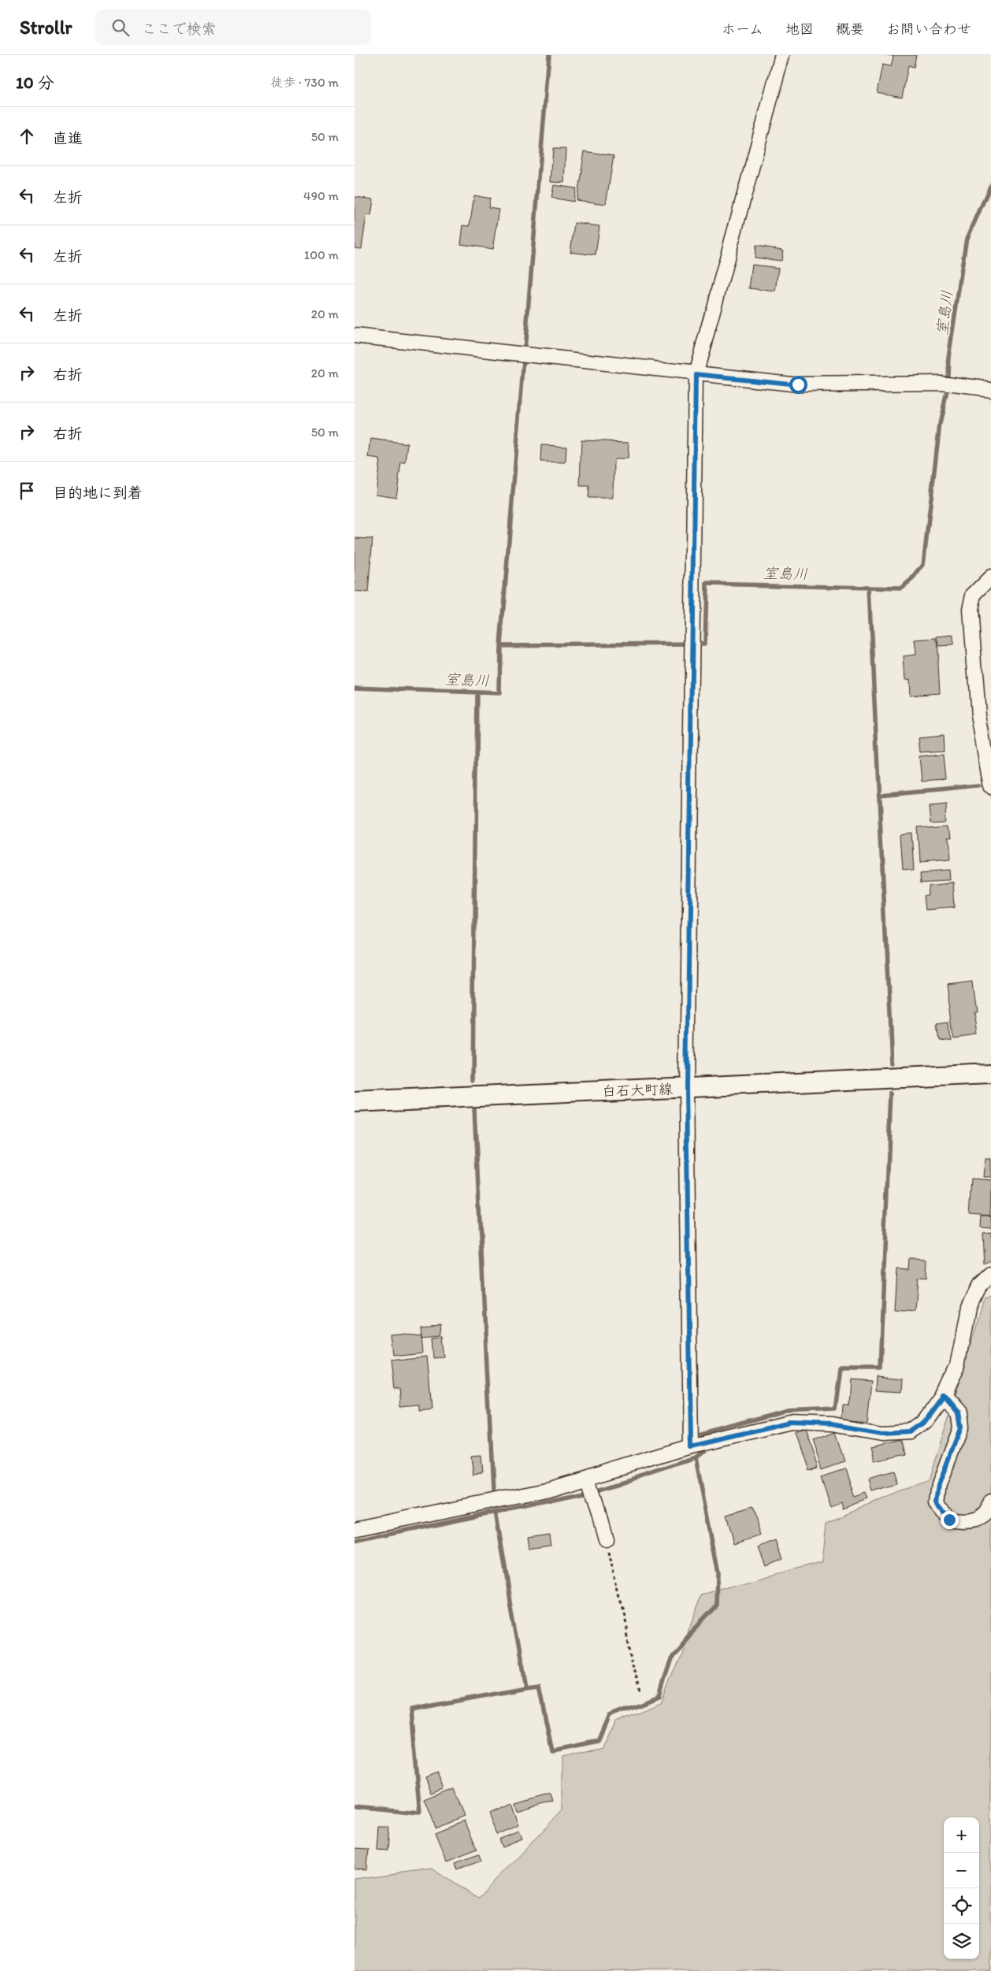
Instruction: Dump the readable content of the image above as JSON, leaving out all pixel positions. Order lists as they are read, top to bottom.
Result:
{
  "streets": {
    "main road": ["白石大町線"]
  },
  "water": ["室島川"],
  "page": {
    "header": "Strollr",
    "search": "ここで検索",
    "nav": [
      "ホーム",
      "地図",
      "概要",
      "お問い合わせ"
    ],
    "heading": ["10 分", "徒歩 · 730 m"],
    "list": [
      ["直進", "50 m"],
      ["左折", "490 m"],
      ["左折", "100 m"],
      ["左折", "20 m"],
      ["右折", "20 m"],
      ["右折", "50 m"],
      "目的地に到着"
    ],
    "map_buttons": ["+", "−"]
  }
}
